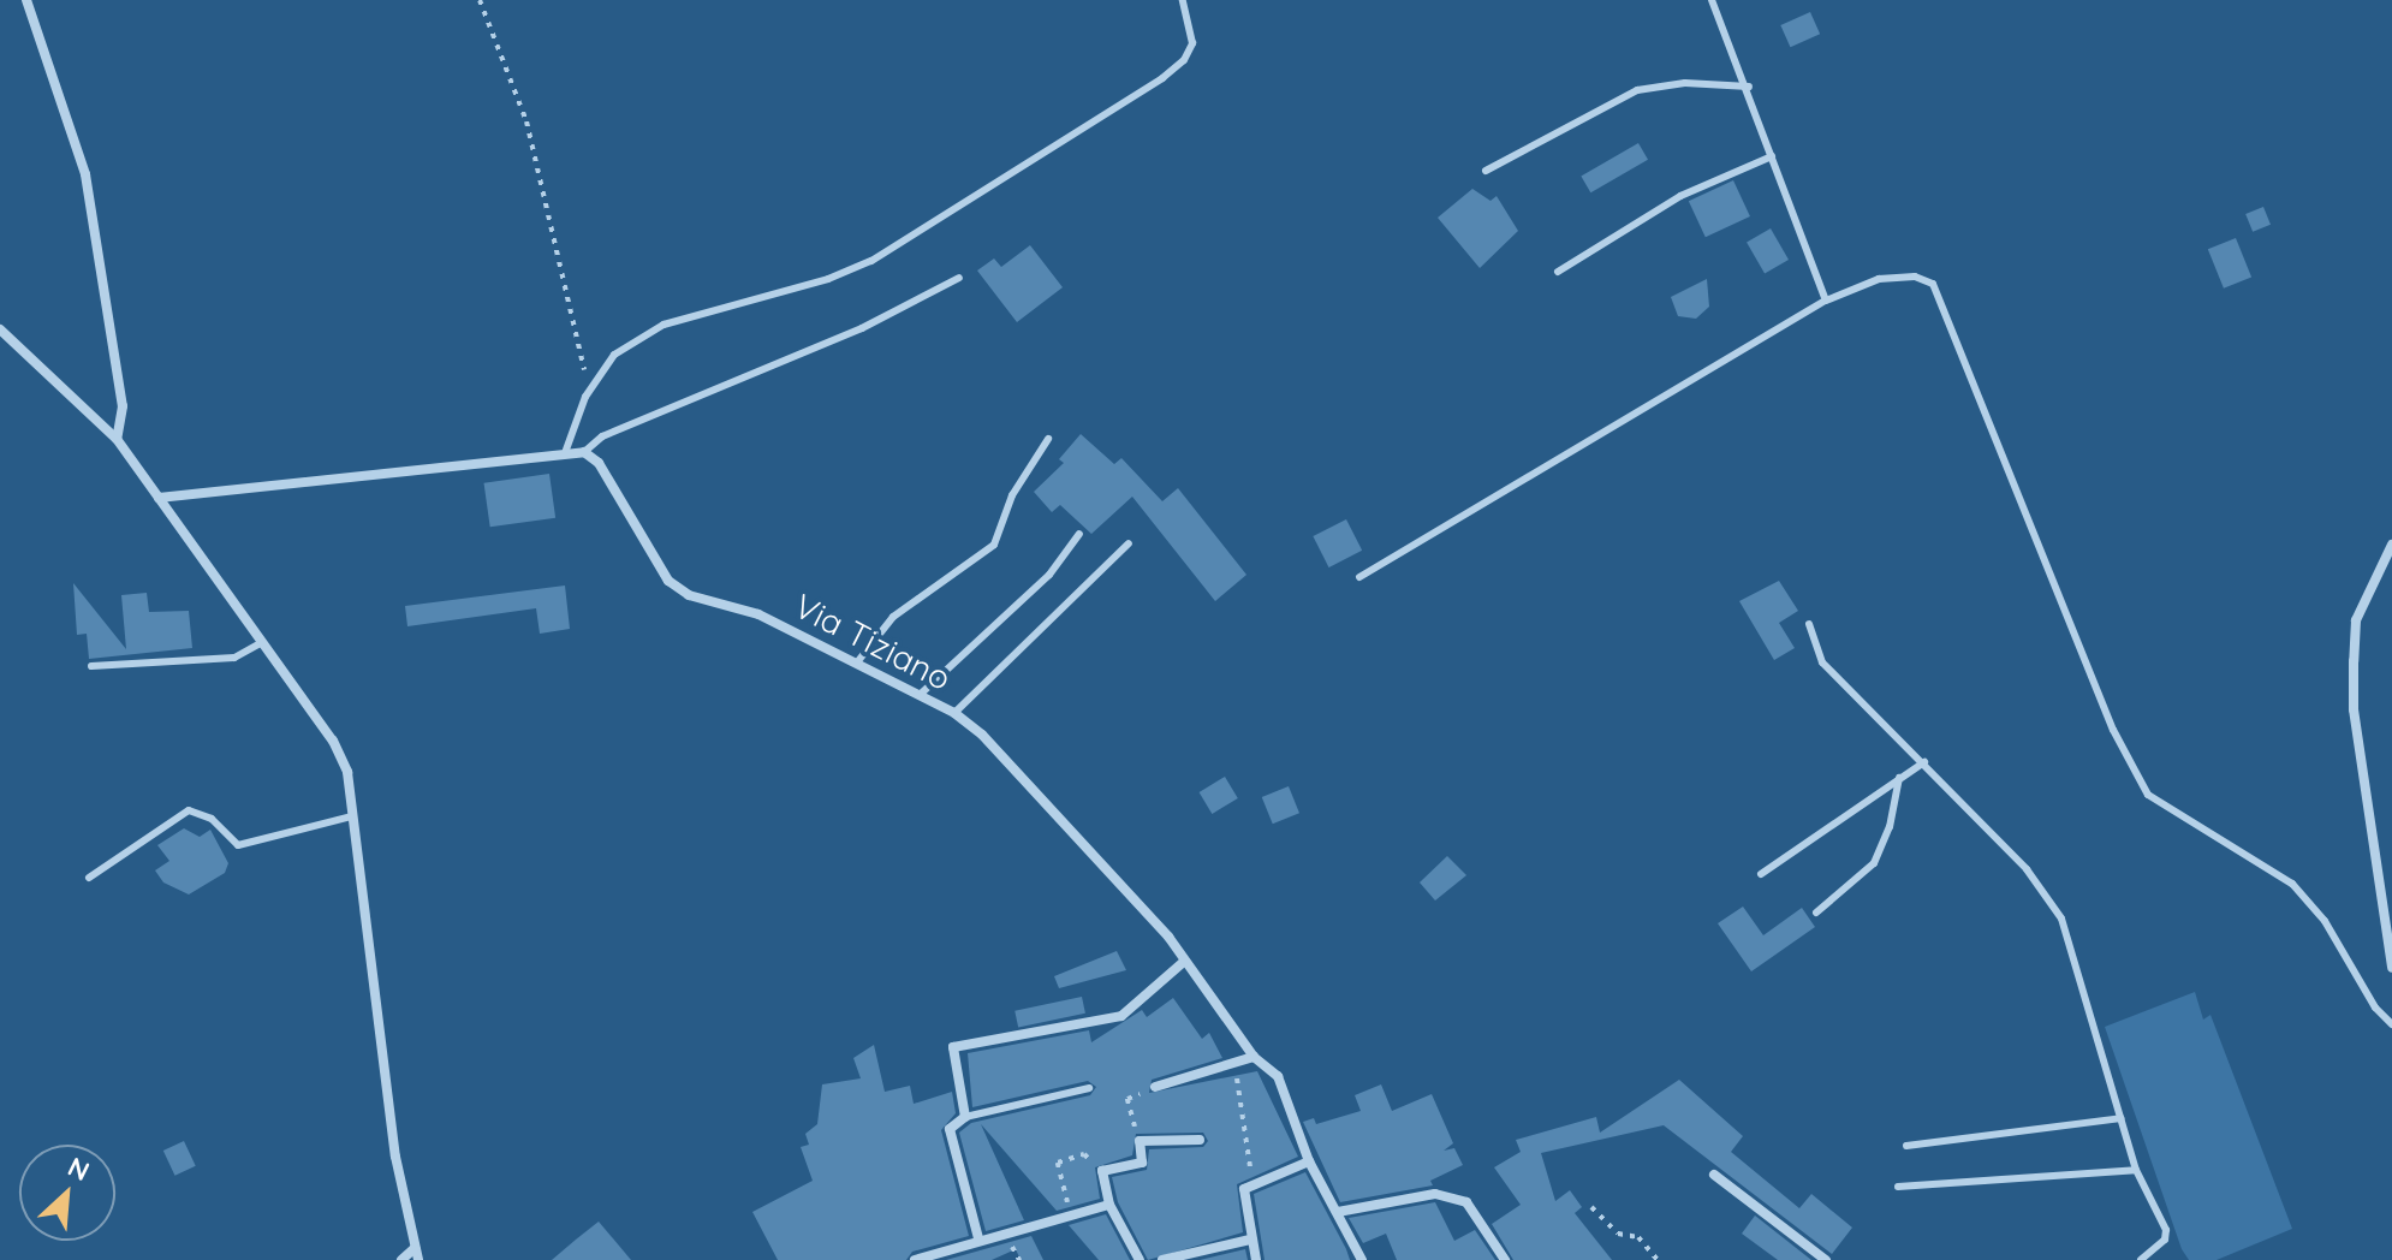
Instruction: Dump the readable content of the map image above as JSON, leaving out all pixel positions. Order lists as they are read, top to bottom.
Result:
{
  "streets": {
    "street": ["Via Tiziano"]
  },
  "north": "top right"
}
